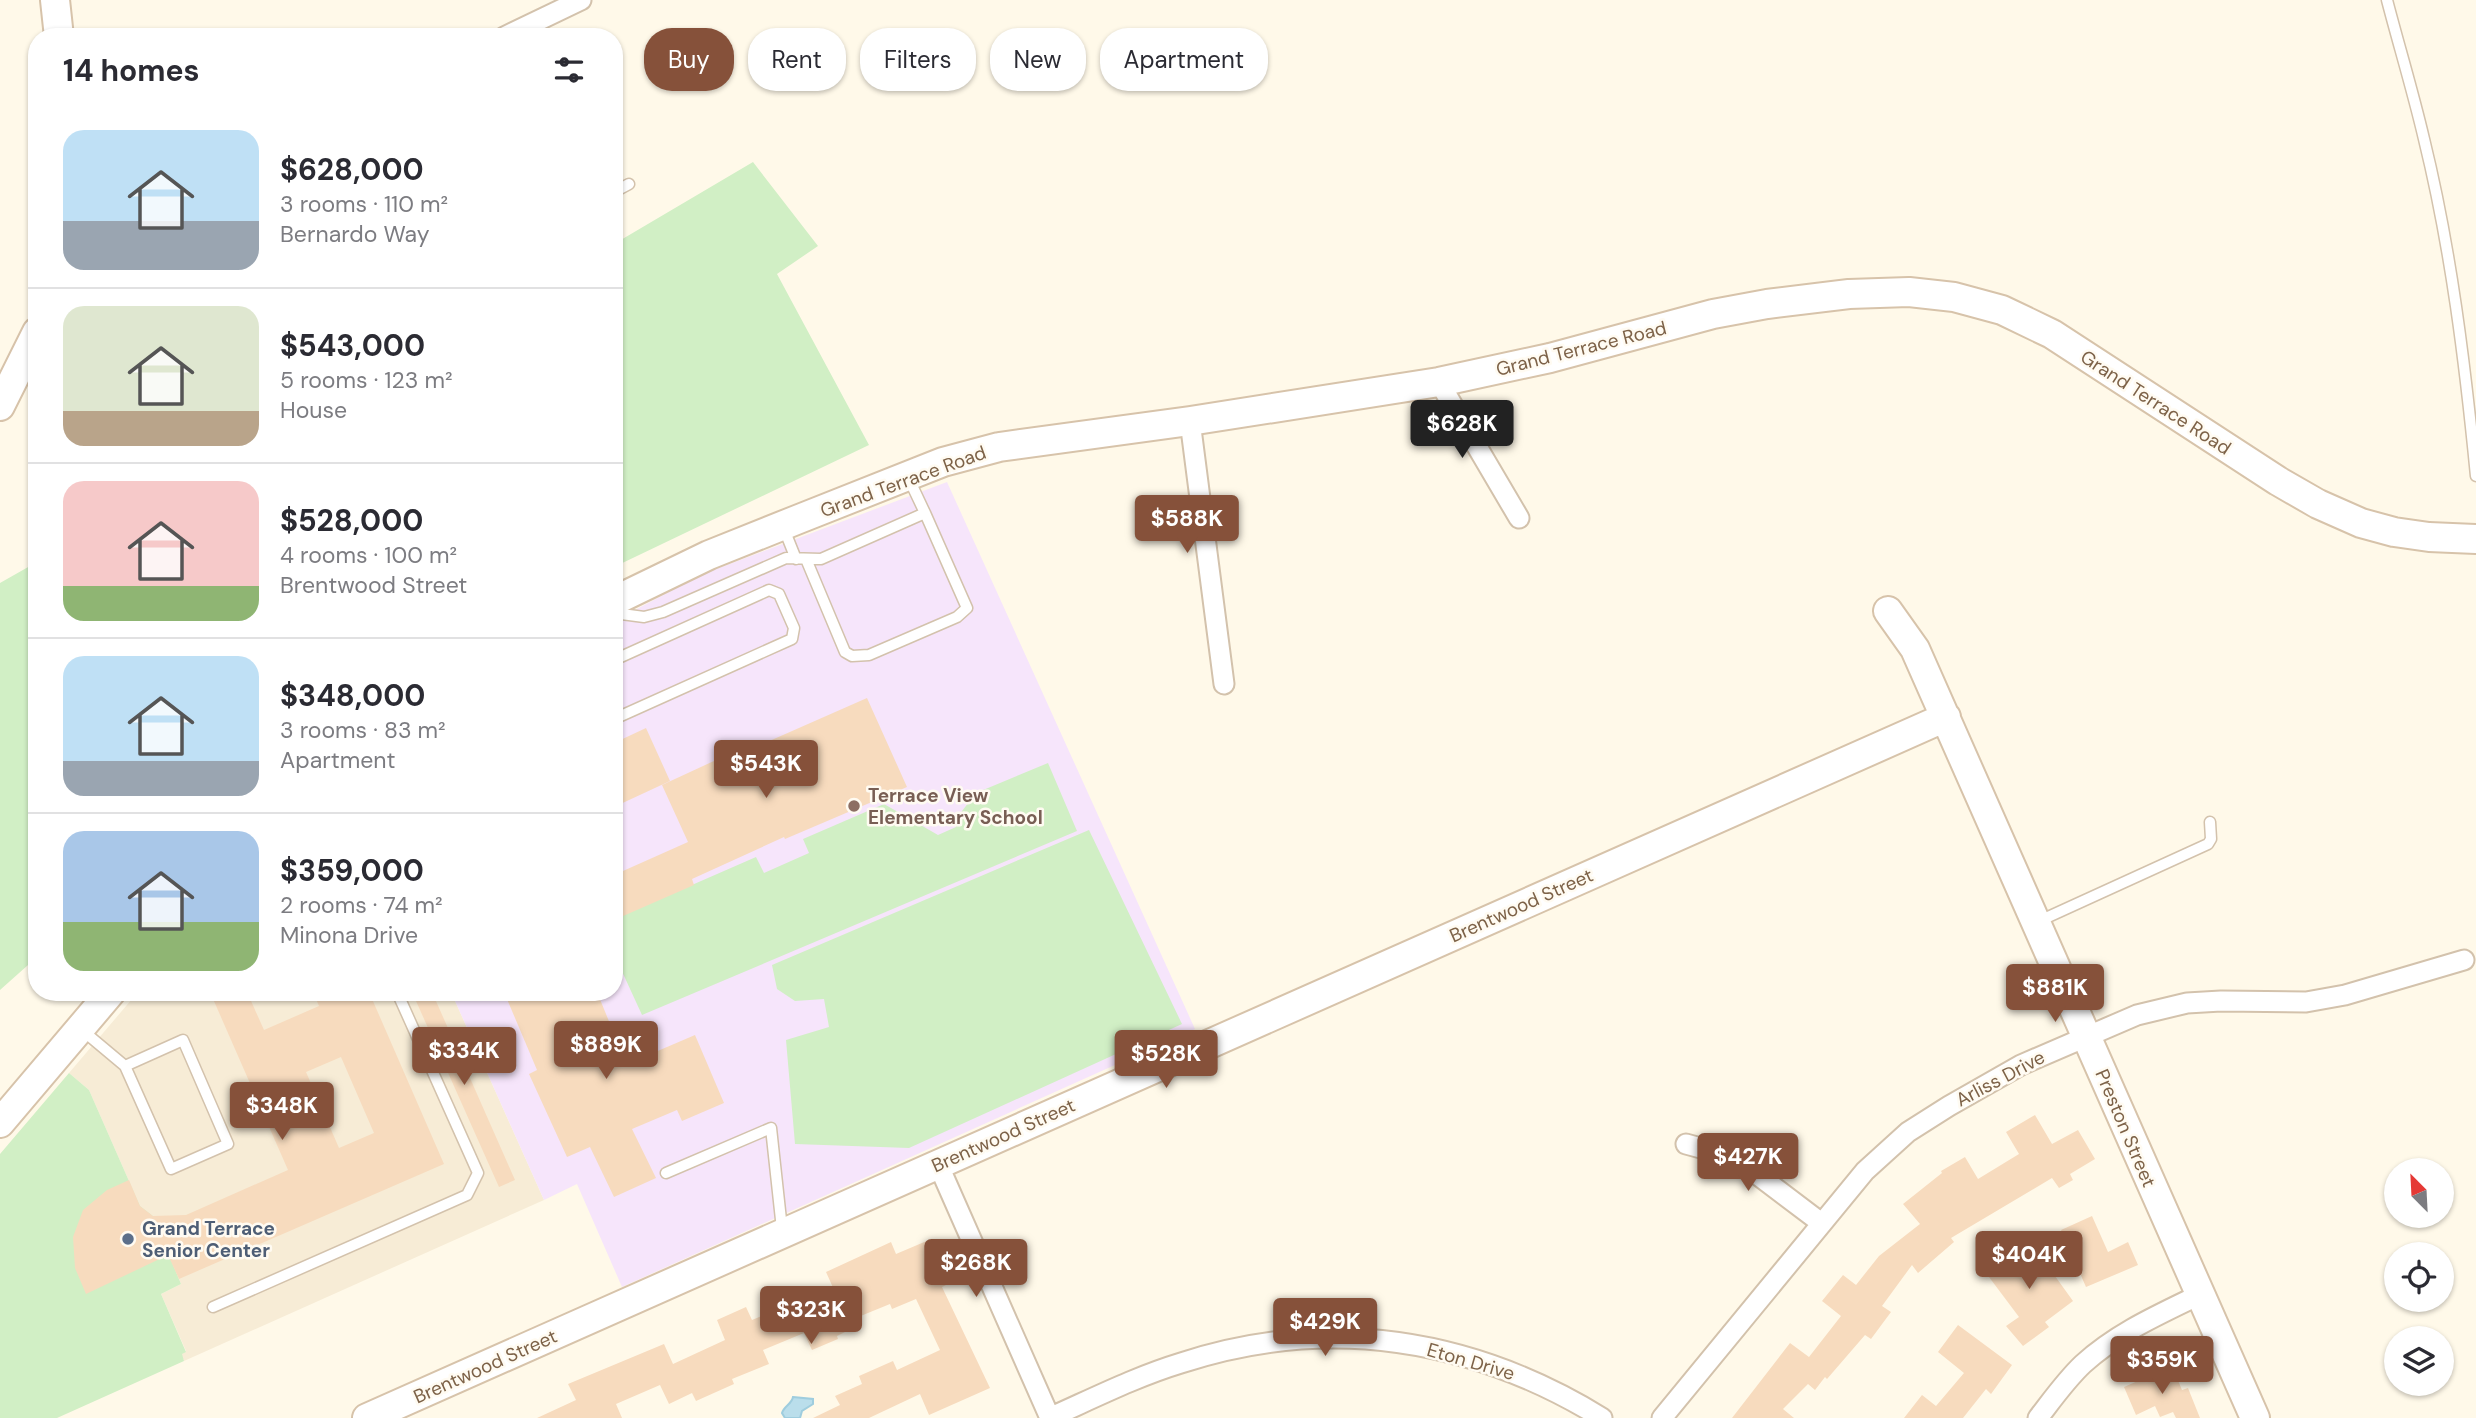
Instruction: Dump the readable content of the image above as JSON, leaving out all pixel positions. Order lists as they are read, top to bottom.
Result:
{
  "streets": {
    "street": [
      "Grand Terrace Road",
      "Brentwood Street",
      "Arliss Drive",
      "Preston Street",
      "Eton Drive"
    ]
  },
  "crossings": [
    ["Brentwood Street", "Preston Street"],
    ["Arliss Drive", "Preston Street"]
  ],
  "places": ["Terrace View Elementary School", "Grand Terrace Senior Center"],
  "north": "top left",
  "page": {
    "chip": [
      "Buy",
      "Rent",
      "Filters",
      "New",
      "Apartment"
    ],
    "heading": "14 homes",
    "list": [
      {
        "name": "$628,000",
        "note": "3 rooms · 110 m² · Bernardo Way"
      },
      {
        "name": "$543,000",
        "note": "5 rooms · 123 m² · House"
      },
      {
        "name": "$528,000",
        "note": "4 rooms · 100 m² · Brentwood Street"
      },
      {
        "name": "$348,000",
        "note": "3 rooms · 83 m² · Apartment"
      },
      {
        "name": "$359,000",
        "note": "2 rooms · 74 m² · Minona Drive"
      }
    ],
    "price": [
      "$628K",
      "$588K",
      "$543K",
      "$881K",
      "$889K",
      "$334K",
      "$528K",
      "$348K",
      "$427K",
      "$404K",
      "$268K",
      "$323K",
      "$429K",
      "$359K"
    ]
  }
}
